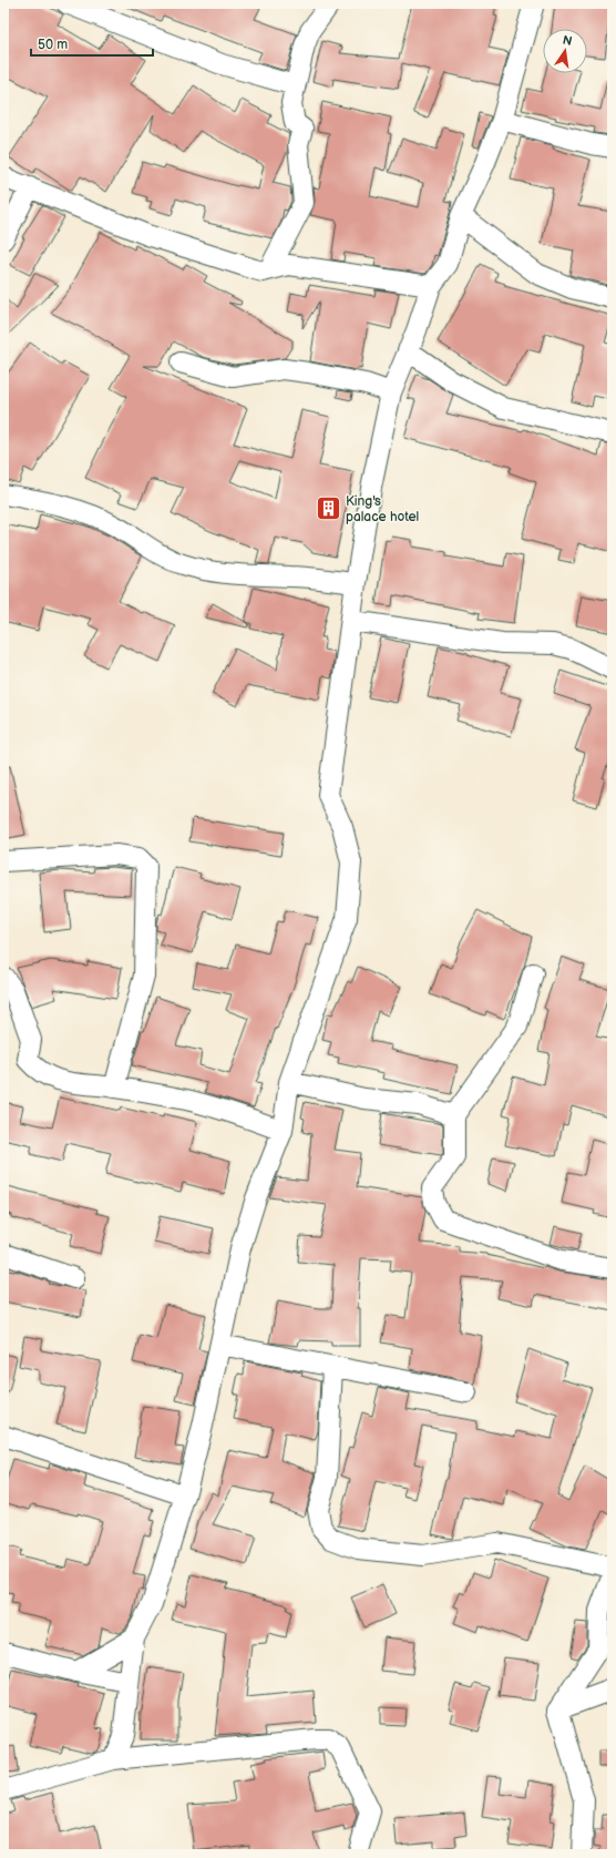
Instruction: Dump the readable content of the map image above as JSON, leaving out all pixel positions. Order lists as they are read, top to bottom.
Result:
{
  "places": {
    "building": ["King's palace hotel"]
  },
  "scale_bar": "50 m",
  "north": "top"
}
